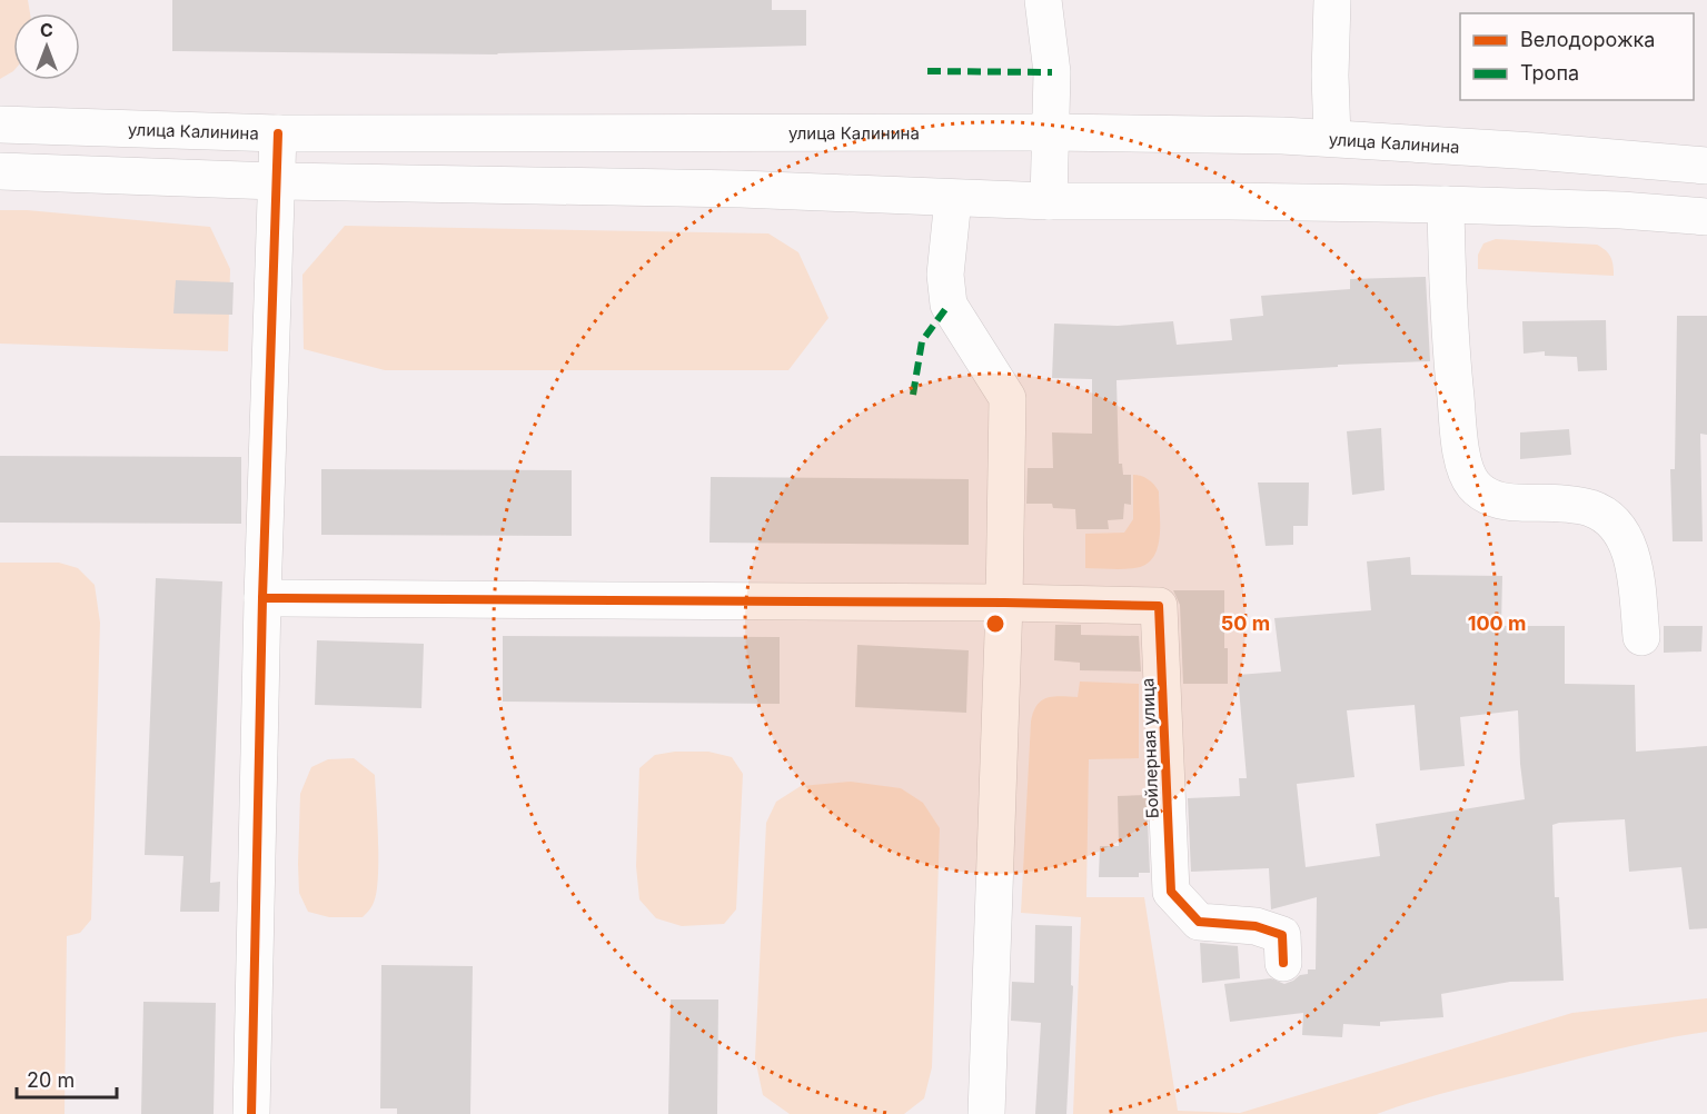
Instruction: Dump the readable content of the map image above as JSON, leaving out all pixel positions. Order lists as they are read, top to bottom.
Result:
{
  "streets": {
    "main road": ["улица Калинина", "Бойлерная улица"]
  },
  "legend": ["Велодорожка", "Тропа"],
  "scale_bar": "20 m",
  "north": "top",
  "rings": ["50 m", "100 m"]
}
